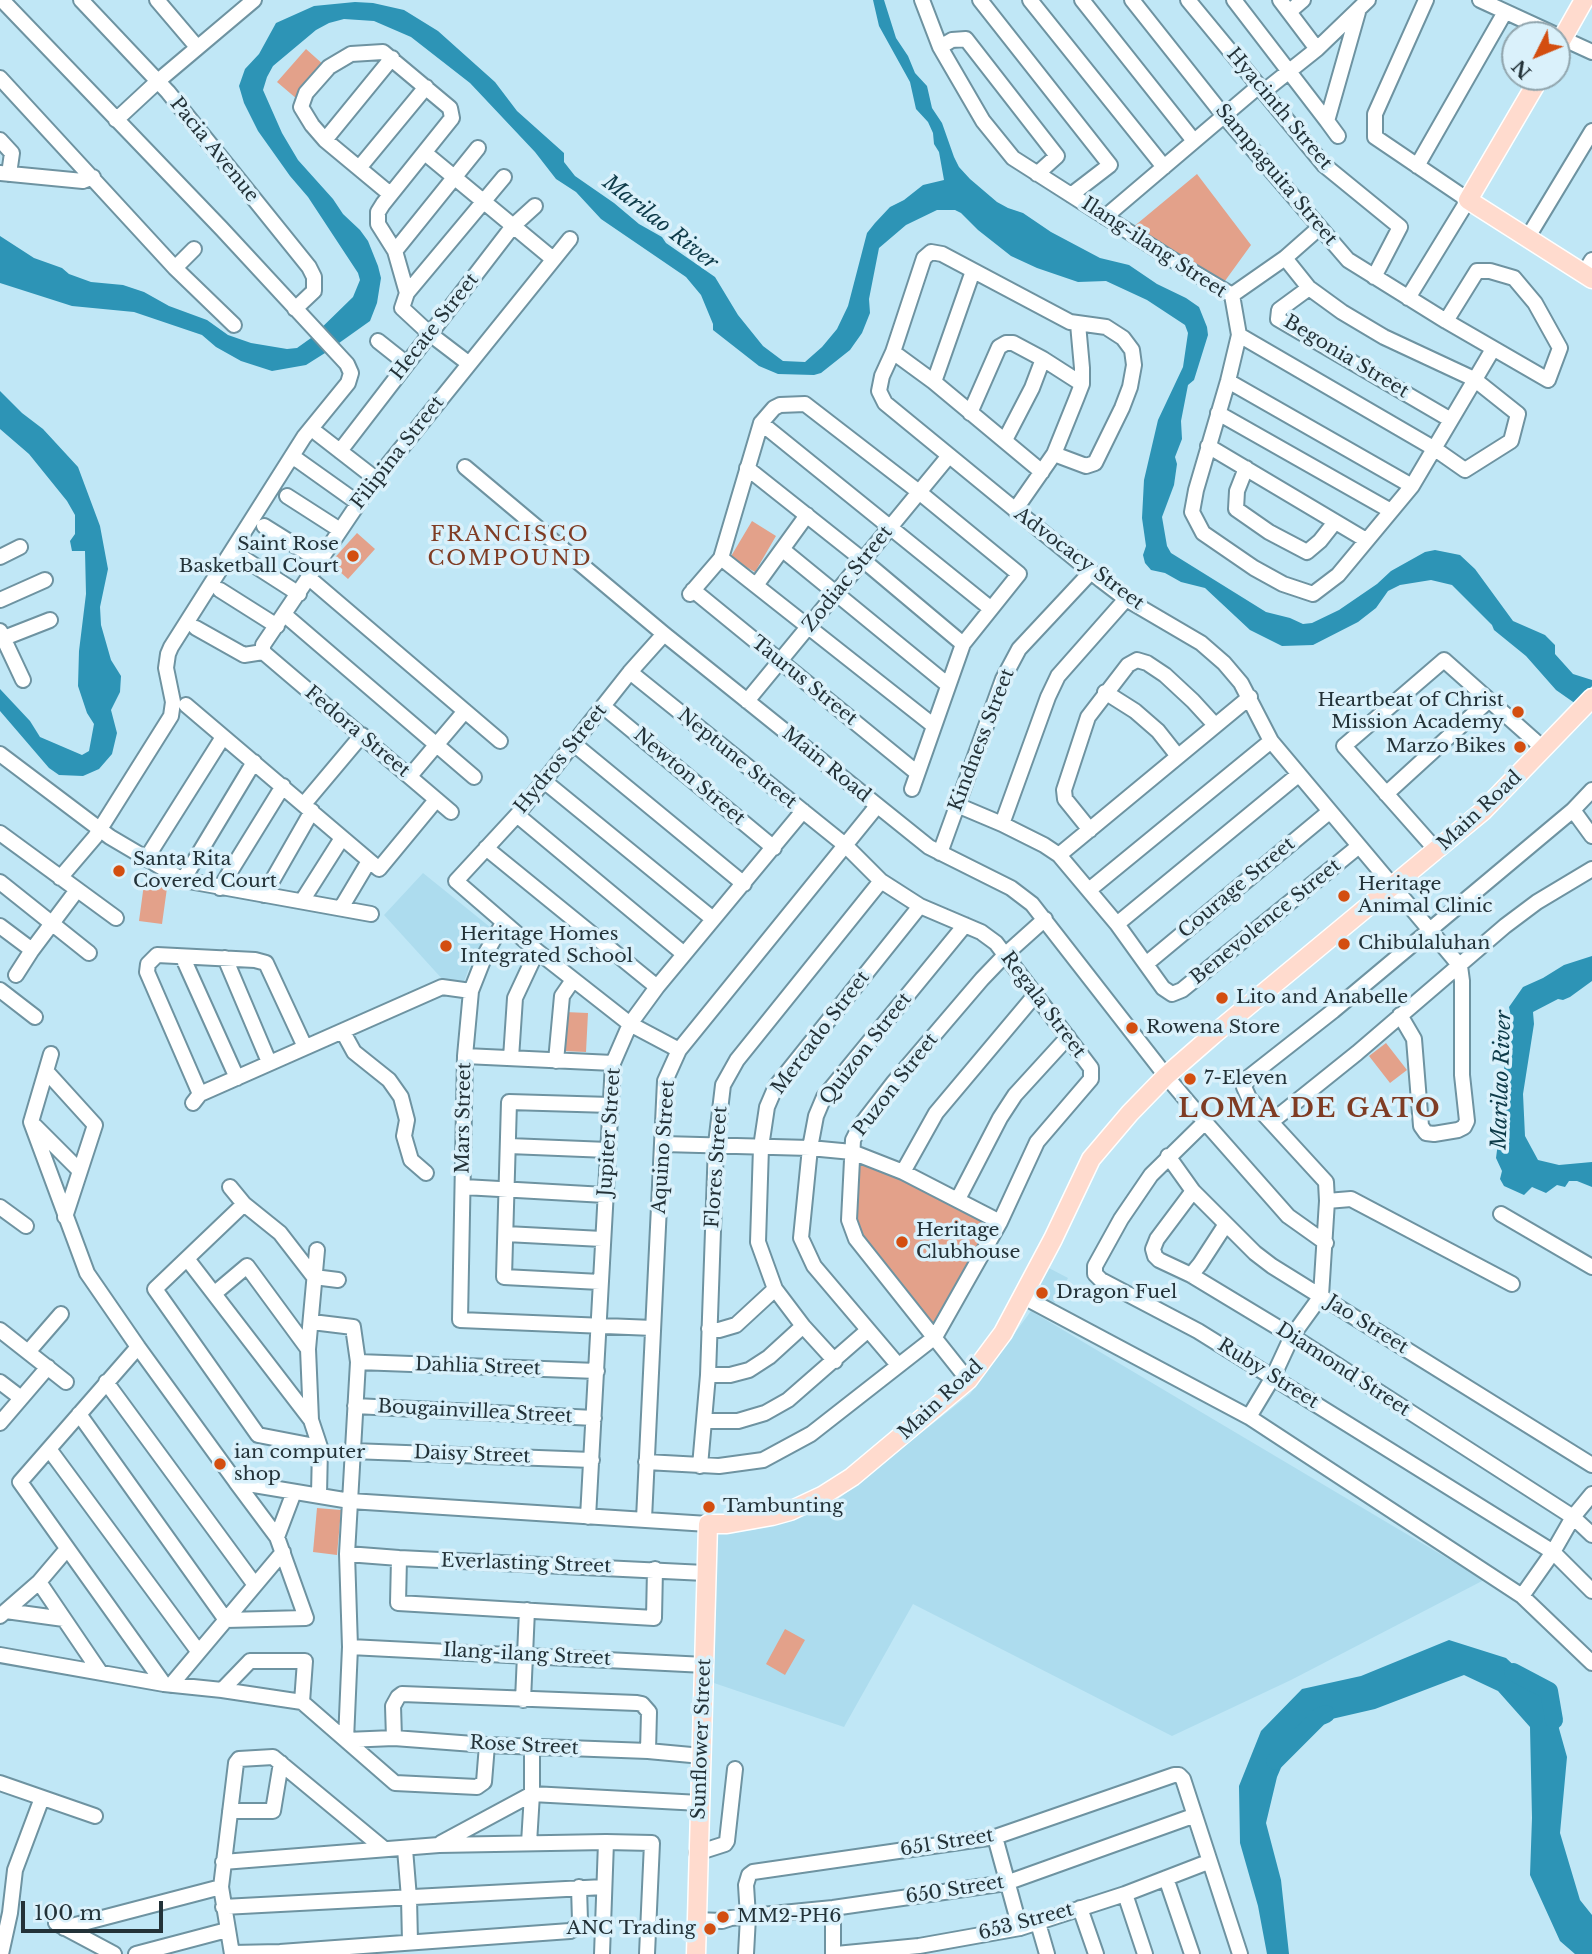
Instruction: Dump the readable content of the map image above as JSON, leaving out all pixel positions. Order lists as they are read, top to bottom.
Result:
{
  "streets": {
    "main road": ["Main Road", "Sunflower Street"],
    "street": [
      "Hyacinth Street",
      "Pacia Avenue",
      "Sampaguita Street",
      "Ilang-ilang Street",
      "Hecate Street",
      "Begonia Street",
      "Filipina Street",
      "Advocacy Street",
      "Zodiac Street",
      "Taurus Street",
      "Fedora Street",
      "Kindness Street",
      "Hydros Street",
      "Neptune Street",
      "Newton Street",
      "Courage Street",
      "Benevolence Street",
      "Regala Street",
      "Mercado Street",
      "Quizon Street",
      "Puzon Street",
      "Mars Street",
      "Jupiter Street",
      "Aquino Street",
      "Flores Street",
      "Jao Street",
      "Dahlia Street",
      "Diamond Street",
      "Ruby Street",
      "Bougainvillea Street",
      "Daisy Street",
      "Everlasting Street",
      "Rose Street",
      "651 Street",
      "650 Street",
      "653 Street"
    ]
  },
  "crossings": [
    ["Hyacinth Street", "Sampaguita Street"],
    ["Sampaguita Street", "Ilang-ilang Street"],
    ["Ilang-ilang Street", "Begonia Street"],
    ["Ilang-ilang Street", "Sunflower Street"],
    ["Filipina Street", "Fedora Street"],
    ["Advocacy Street", "Zodiac Street"],
    ["Advocacy Street", "Kindness Street"],
    ["Advocacy Street", "Main Road"],
    ["Advocacy Street", "Courage Street"],
    ["Advocacy Street", "Benevolence Street"],
    ["Zodiac Street", "Taurus Street"],
    ["Zodiac Street", "Main Road"],
    ["Kindness Street", "Main Road"],
    ["Kindness Street", "Benevolence Street"],
    ["Hydros Street", "Neptune Street"],
    ["Hydros Street", "Main Road"],
    ["Hydros Street", "Newton Street"],
    ["Hydros Street", "Mars Street"],
    ["Neptune Street", "Regala Street"],
    ["Neptune Street", "Jupiter Street"],
    ["Neptune Street", "Aquino Street"],
    ["Main Road", "Puzon Street"],
    ["Main Road", "Aquino Street"],
    ["Main Road", "Sunflower Street"],
    ["Newton Street", "Jupiter Street"],
    ["Courage Street", "Benevolence Street"],
    ["Regala Street", "Mercado Street"],
    ["Regala Street", "Quizon Street"],
    ["Regala Street", "Puzon Street"],
    ["Regala Street", "Aquino Street"],
    ["Regala Street", "Flores Street"],
    ["Mars Street", "Jupiter Street"],
    ["Jupiter Street", "Dahlia Street"],
    ["Jupiter Street", "Bougainvillea Street"],
    ["Jupiter Street", "Daisy Street"],
    ["Jao Street", "Diamond Street"],
    ["Jao Street", "Ruby Street"],
    ["Everlasting Street", "Sunflower Street"],
    ["Sunflower Street", "Rose Street"],
    ["Sunflower Street", "650 Street"],
    ["651 Street", "650 Street"],
    ["651 Street", "653 Street"]
  ],
  "districts": ["FRANCISCO COMPOUND", "LOMA DE GATO"],
  "water": ["Marilao River"],
  "places": [
    "Saint Rose Basketball Court",
    "Heartbeat of Christ Mission Academy",
    "Marzo Bikes",
    "Santa Rita Covered Court",
    "Heritage Animal Clinic",
    "Chibulaluhan",
    "Heritage Homes Integrated School",
    "Lito and Anabelle",
    "Rowena Store",
    "7-Eleven",
    "Heritage Clubhouse",
    "Dragon Fuel",
    "ian computer shop",
    "Tambunting",
    "MM2-PH6",
    "ANC Trading"
  ],
  "scale_bar": "100 m",
  "north": "bottom left"
}
